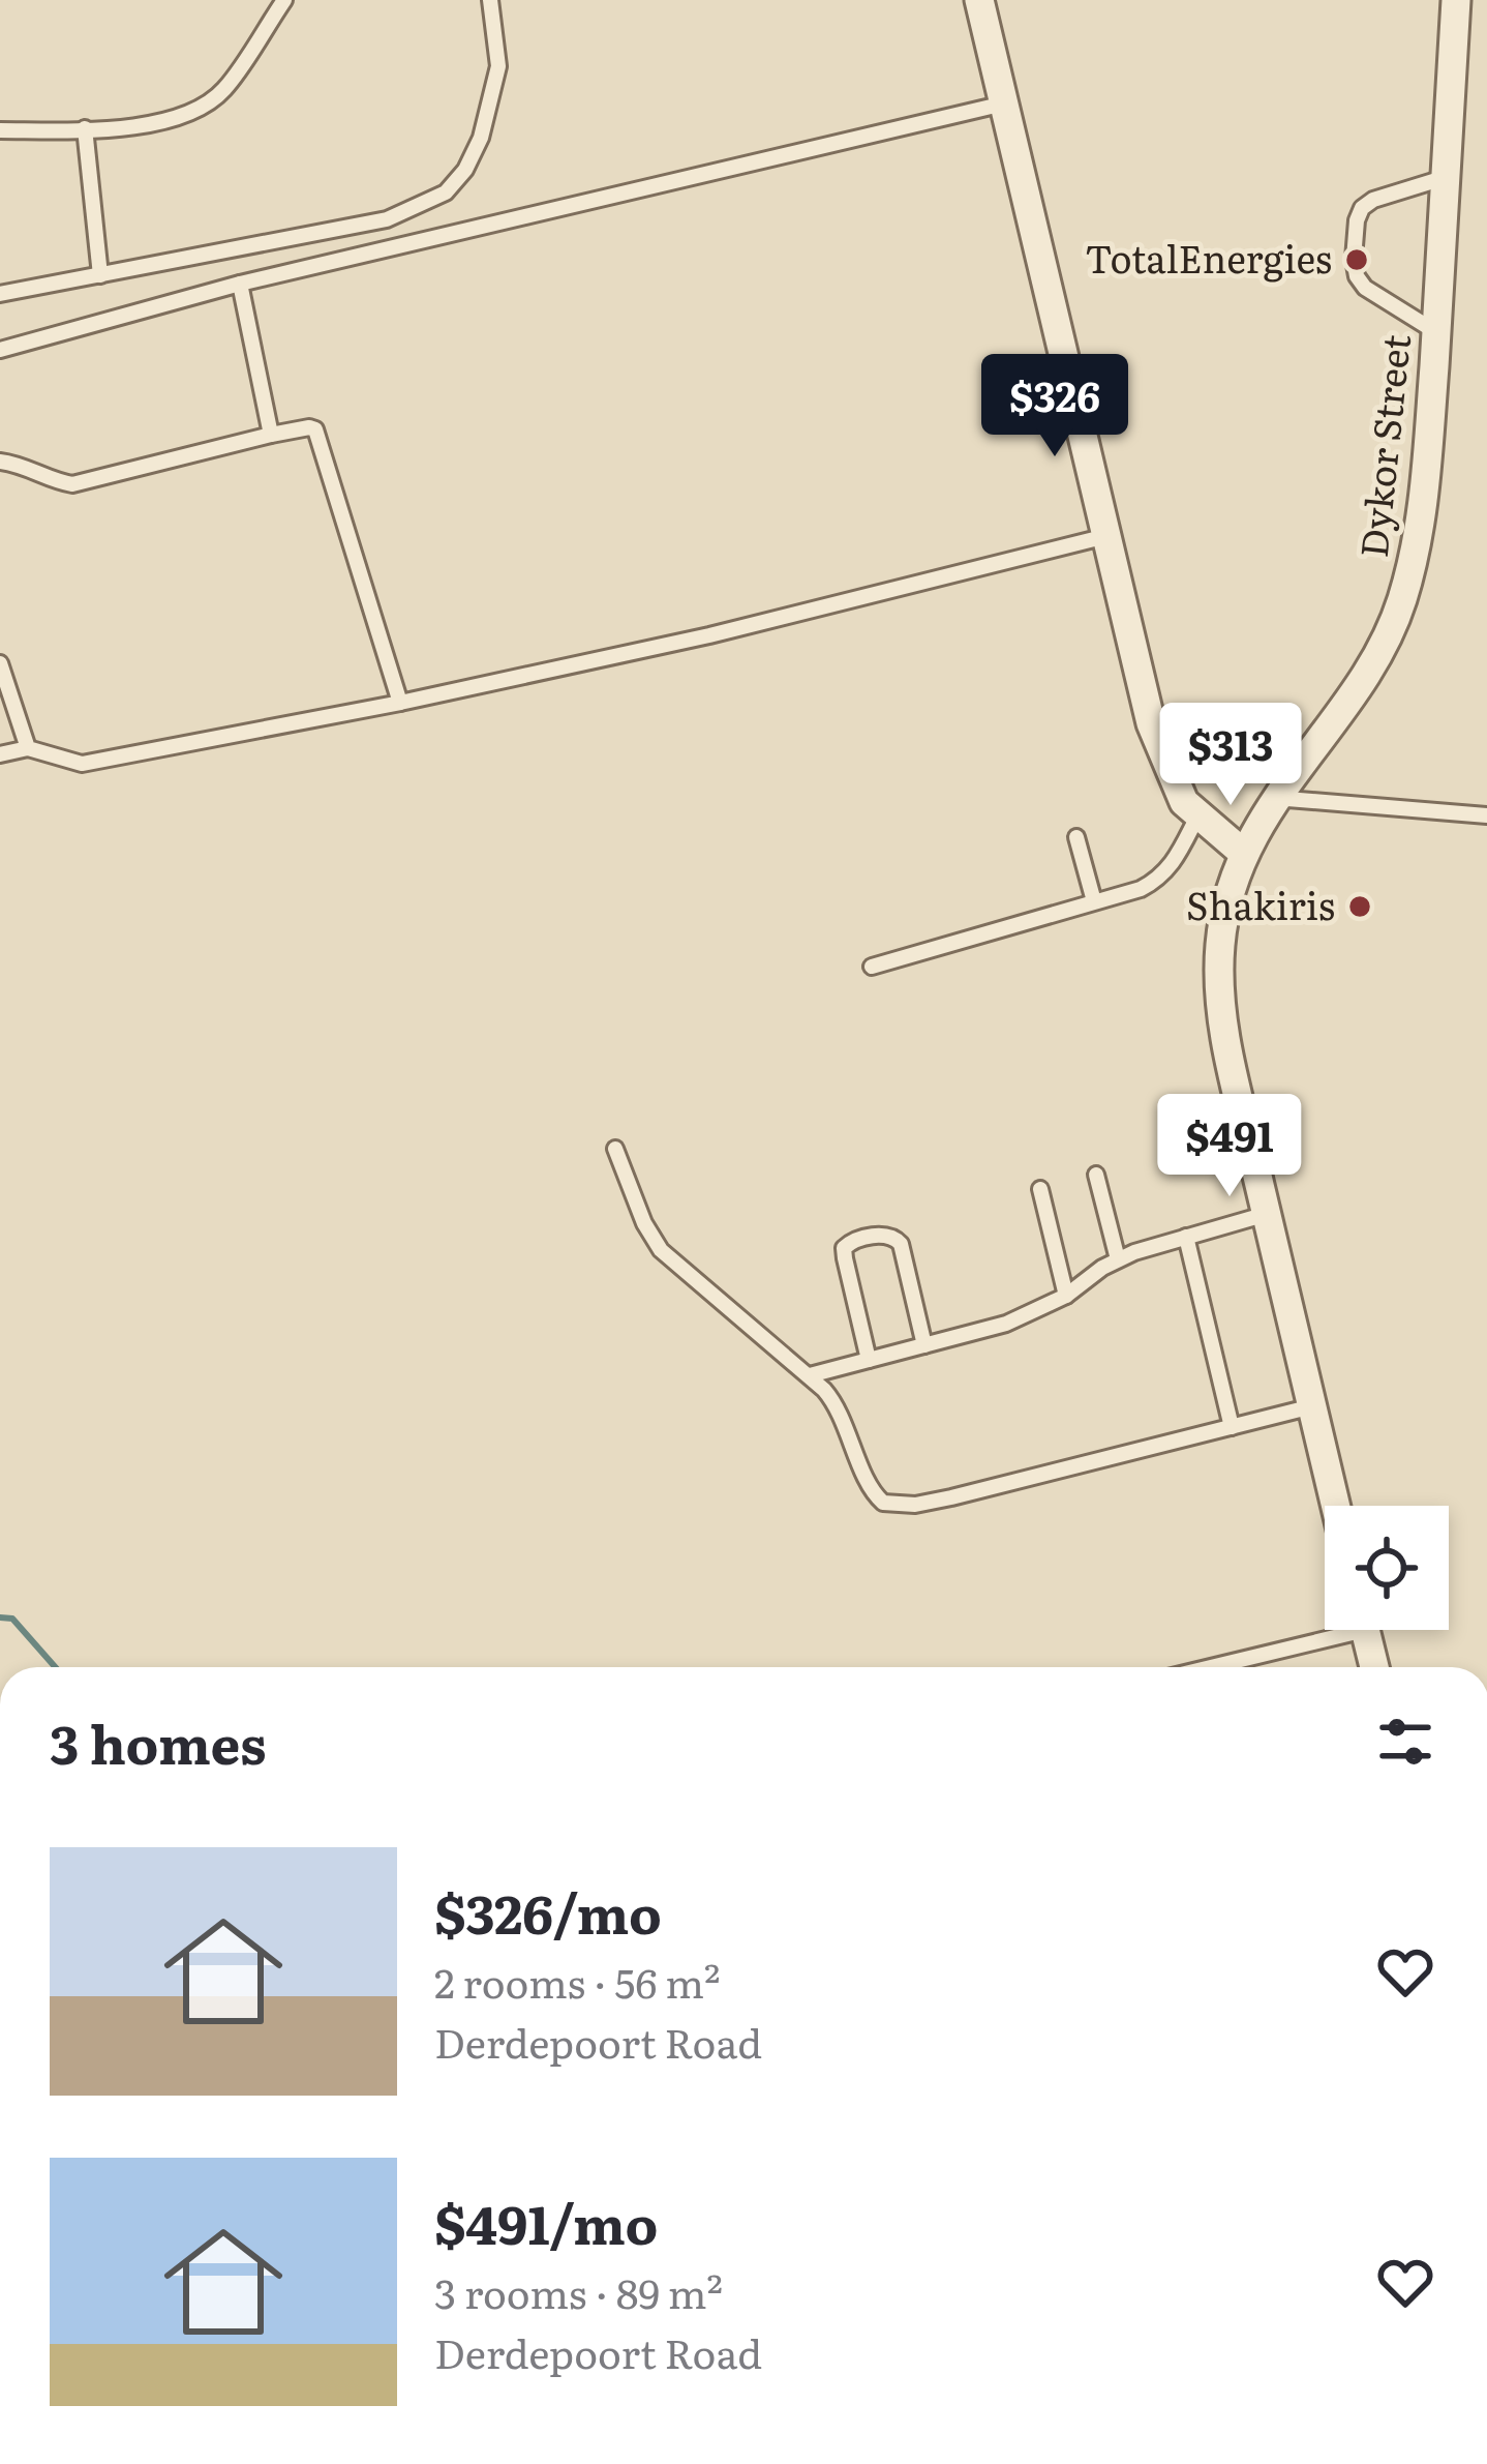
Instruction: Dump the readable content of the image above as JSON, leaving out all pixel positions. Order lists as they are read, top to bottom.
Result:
{
  "streets": {
    "street": ["Dykor Street"]
  },
  "places": ["TotalEnergies", "Shakiris"],
  "page": {
    "price": ["$326", "$313", "$491"],
    "heading": "3 homes",
    "list": [
      {
        "name": "$326/mo",
        "note": "2 rooms · 56 m² · Derdepoort Road"
      },
      {
        "name": "$491/mo",
        "note": "3 rooms · 89 m² · Derdepoort Road"
      }
    ]
  }
}
